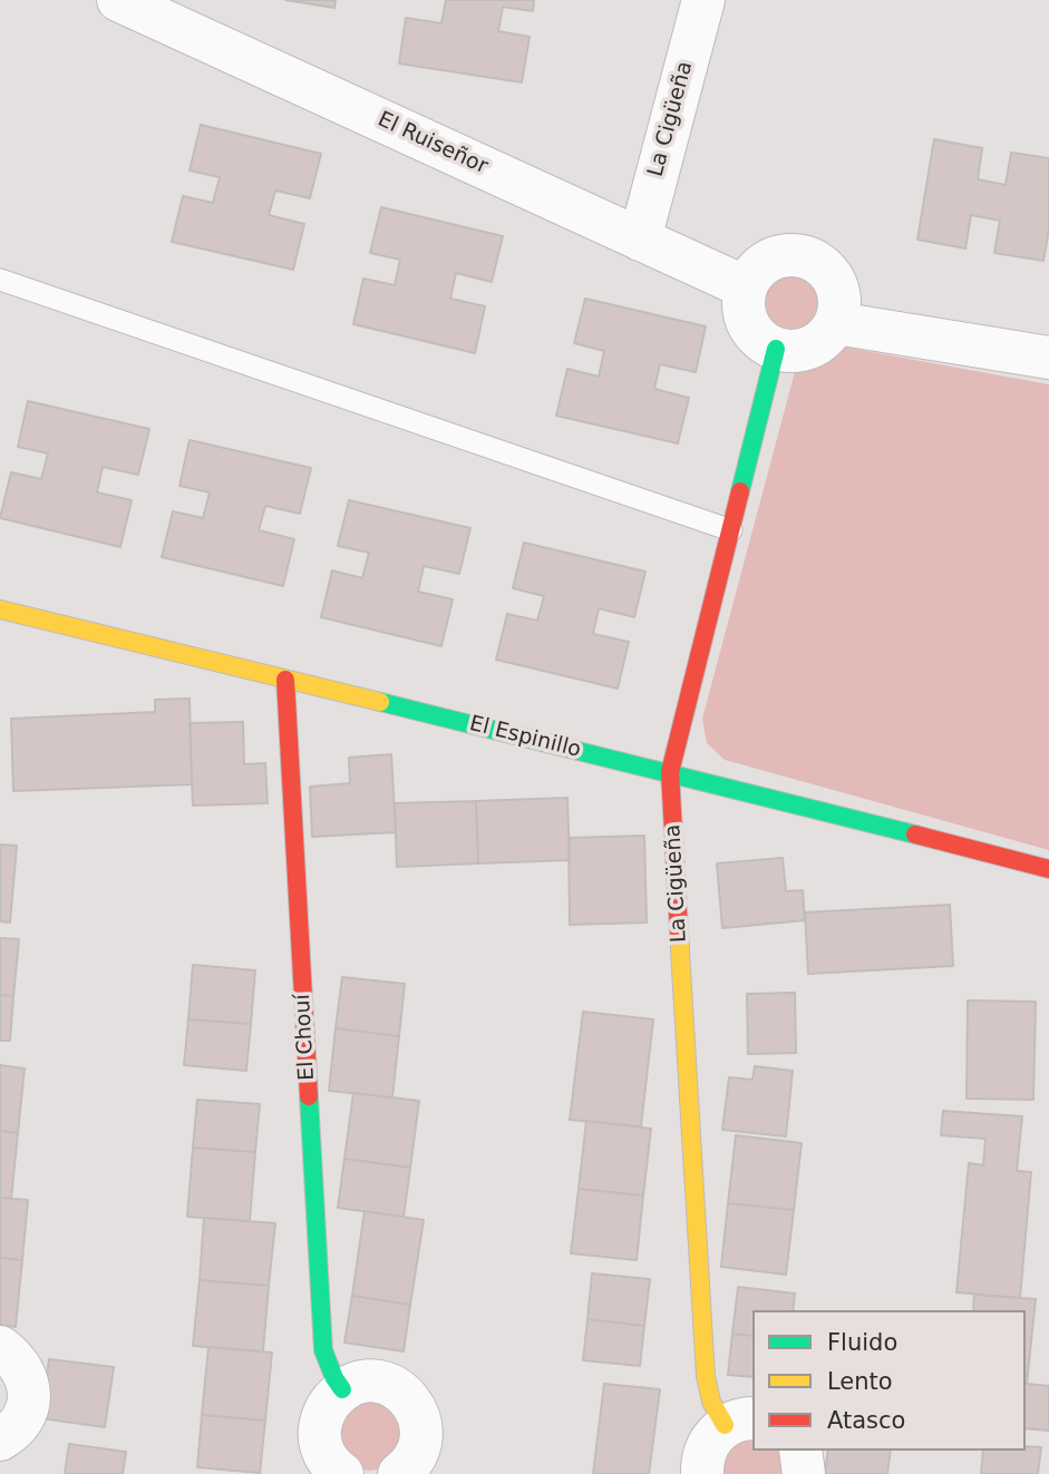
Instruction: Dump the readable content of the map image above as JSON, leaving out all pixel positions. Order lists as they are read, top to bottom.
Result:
{
  "streets": {
    "street": [
      "La Cigüeña",
      "El Ruiseñor",
      "El Espinillo",
      "El Chouí"
    ]
  },
  "crossings": [
    ["La Cigüeña", "El Ruiseñor"],
    ["La Cigüeña", "El Espinillo"],
    ["El Espinillo", "El Chouí"]
  ],
  "legend": ["Fluido", "Lento", "Atasco"]
}
